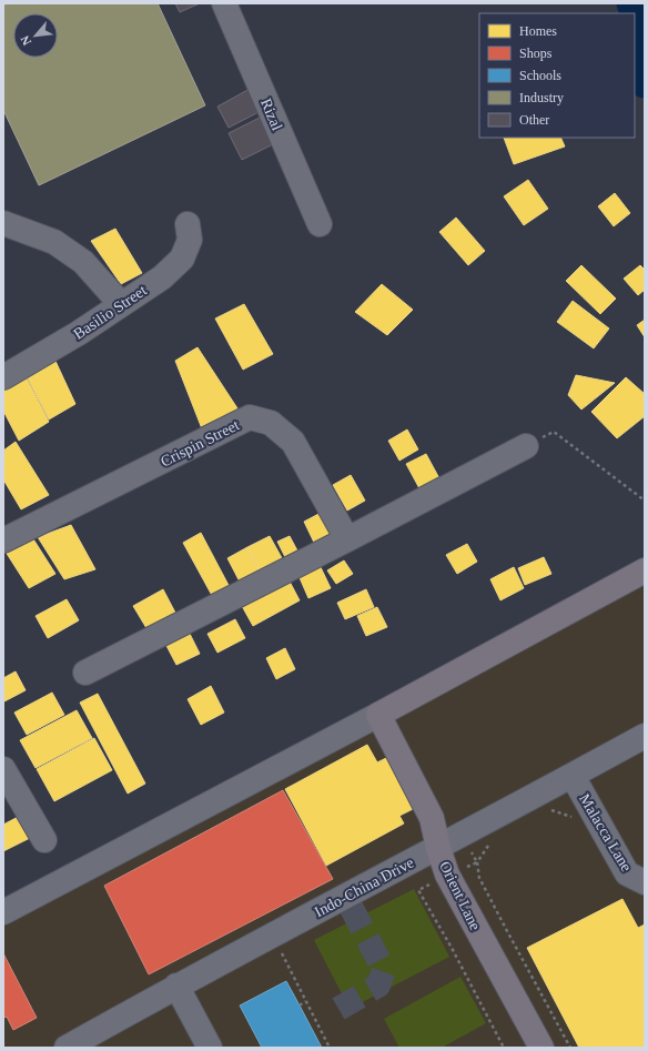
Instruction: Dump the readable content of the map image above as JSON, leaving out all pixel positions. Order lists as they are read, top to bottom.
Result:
{
  "streets": {
    "main road": ["Orient Lane"],
    "street": [
      "Rizal",
      "Basilio Street",
      "Crispin Street",
      "Malacca Lane",
      "Indo-China Drive"
    ]
  },
  "crossings": [
    ["Malacca Lane", "Indo-China Drive"],
    ["Indo-China Drive", "Orient Lane"]
  ],
  "legend": [
    "Homes",
    "Shops",
    "Schools",
    "Industry",
    "Other"
  ],
  "north": "bottom left"
}
